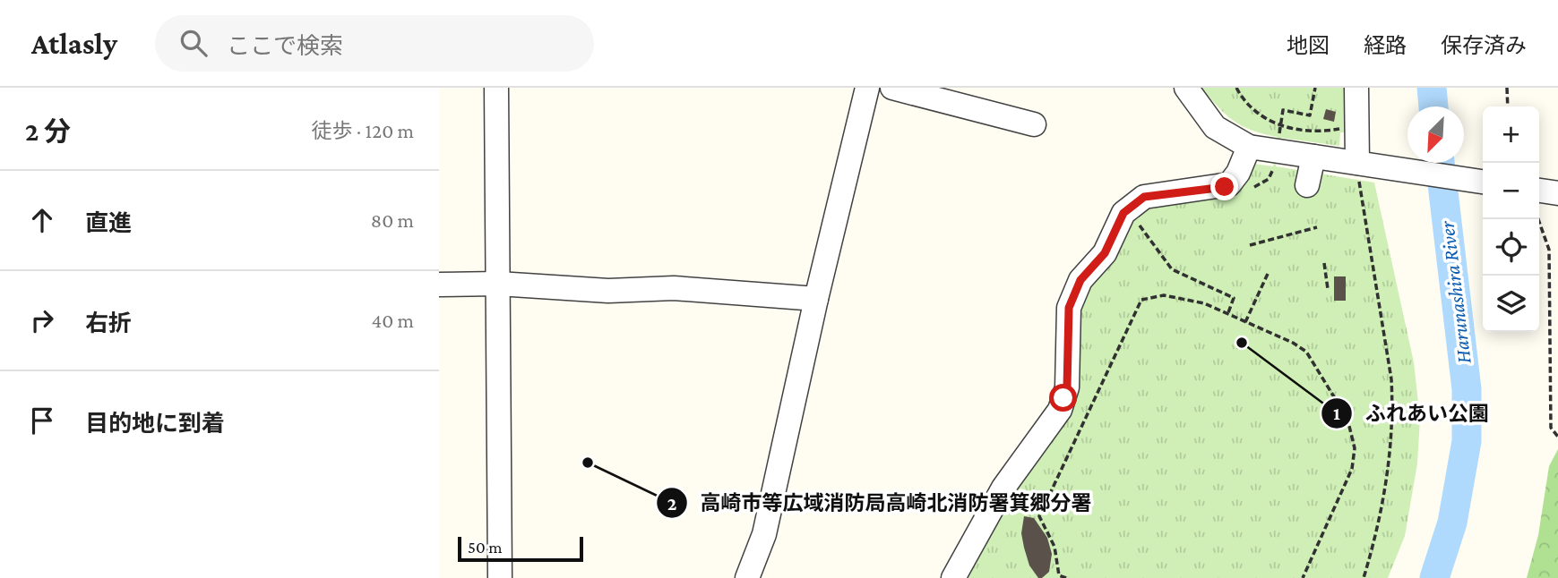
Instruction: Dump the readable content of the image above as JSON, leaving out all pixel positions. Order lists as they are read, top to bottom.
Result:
{
  "water": ["Harunashira River"],
  "places": ["ふれあい公園", "高崎市等広域消防局高崎北消防署箕郷分署"],
  "scale_bar": "50 m",
  "north": "bottom left",
  "page": {
    "header": "Atlasly",
    "search": "ここで検索",
    "nav": ["地図", "経路", "保存済み"],
    "heading": ["2 分", "徒歩 · 120 m"],
    "map_buttons": ["+", "−"],
    "list": [
      ["直進", "80 m"],
      ["右折", "40 m"],
      "目的地に到着"
    ],
    "scale": "50 m"
  }
}
